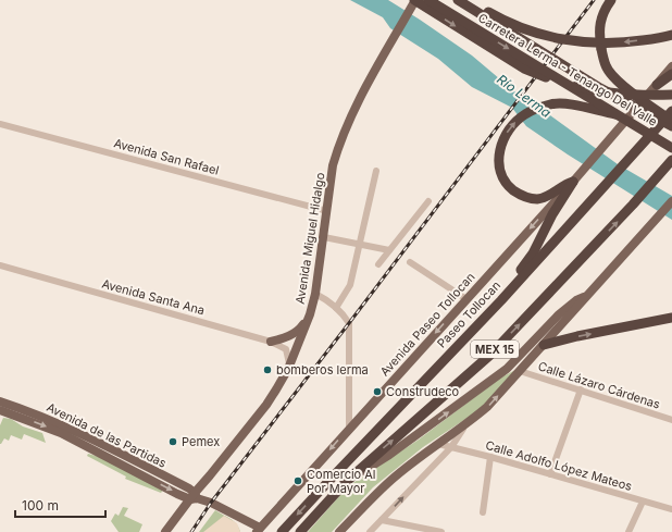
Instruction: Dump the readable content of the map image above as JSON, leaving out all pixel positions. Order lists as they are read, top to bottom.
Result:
{
  "streets": {
    "highway": ["Carretera Lerma - Tenango Del Valle", "Paseo Tollocan", "MEX 15"],
    "main road": ["Avenida Miguel Hidalgo", "Avenida Paseo Tollocan", "Avenida de las Partidas"],
    "street": [
      "Avenida San Rafael",
      "Avenida Santa Ana",
      "Calle Lázaro Cárdenas",
      "Calle Adolfo López Mateos"
    ]
  },
  "crossings": [
    ["Avenida San Rafael", "Avenida Miguel Hidalgo"],
    ["Avenida Miguel Hidalgo", "Avenida Santa Ana"],
    ["Avenida Miguel Hidalgo", "Avenida de las Partidas"],
    ["Avenida Paseo Tollocan", "Avenida de las Partidas"]
  ],
  "water": ["Río Lerma"],
  "places": [
    "bomberos lerma",
    "Construdeco",
    "Pemex",
    "Comercio Al Por Mayor"
  ],
  "scale_bar": "100 m"
}
